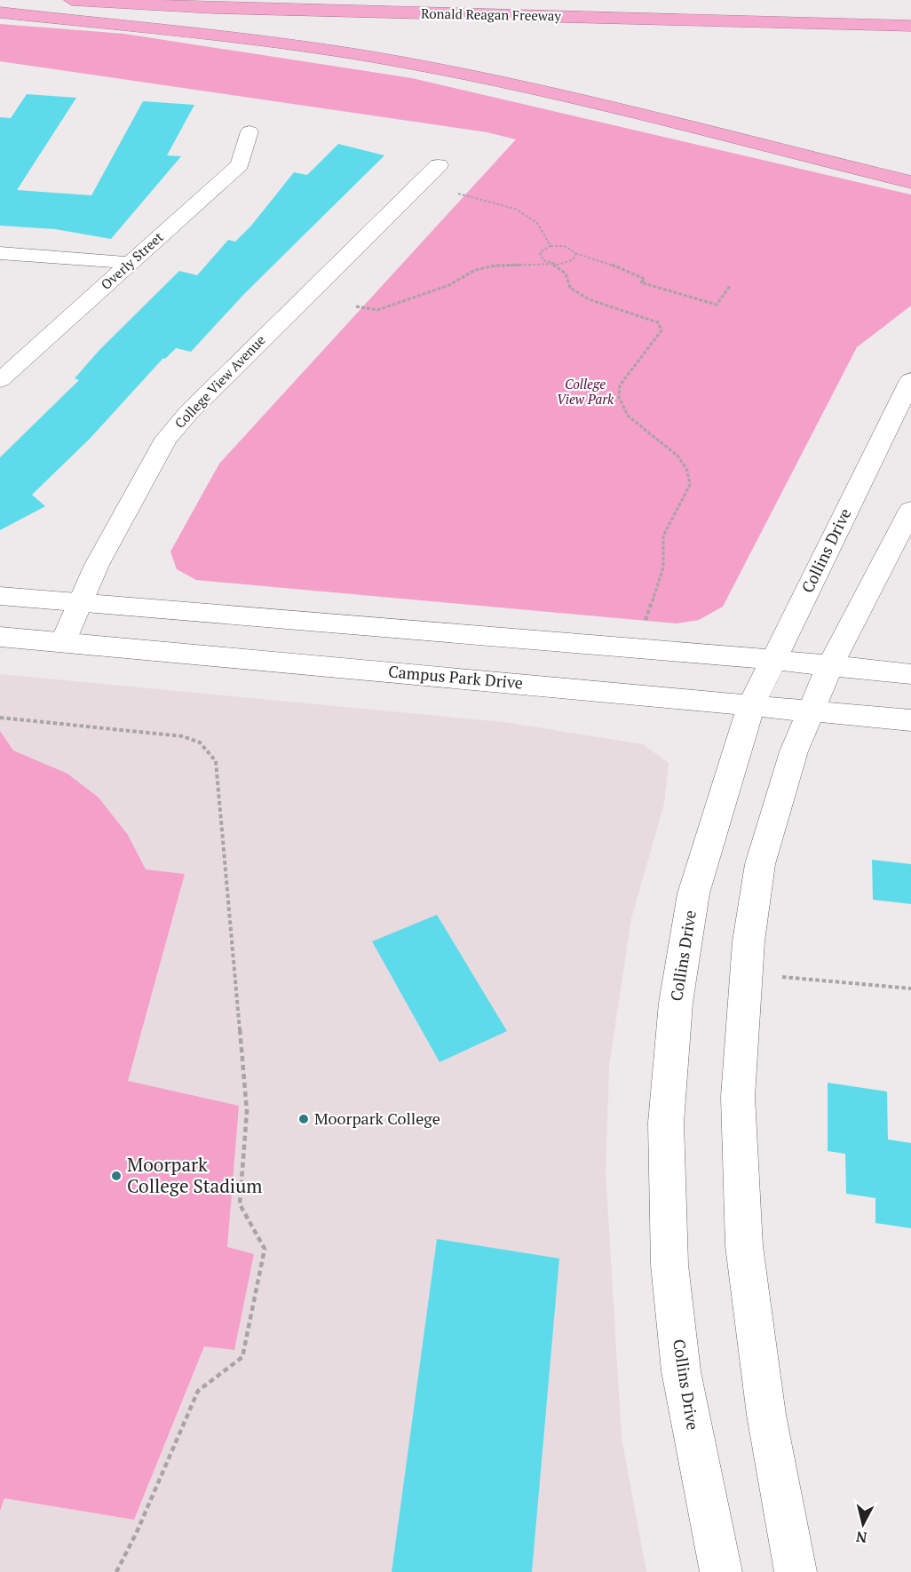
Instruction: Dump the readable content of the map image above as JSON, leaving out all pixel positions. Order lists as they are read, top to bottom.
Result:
{
  "streets": {
    "highway": ["Ronald Reagan Freeway"],
    "street": [
      "Overly Street",
      "College View Avenue",
      "Collins Drive",
      "Campus Park Drive"
    ]
  },
  "crossings": [
    ["College View Avenue", "Campus Park Drive"],
    ["Collins Drive", "Campus Park Drive"]
  ],
  "parks": ["College View Park"],
  "places": ["Moorpark College", "Moorpark College Stadium"],
  "north": "bottom"
}
